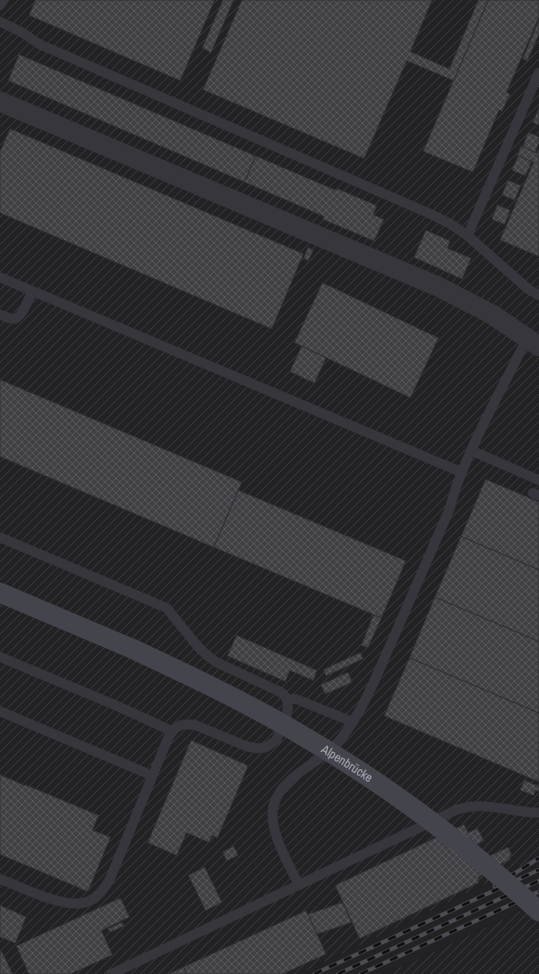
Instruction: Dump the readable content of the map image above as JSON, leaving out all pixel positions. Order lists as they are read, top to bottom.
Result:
{
  "streets": {
    "main road": ["Alpenbrücke"]
  }
}
